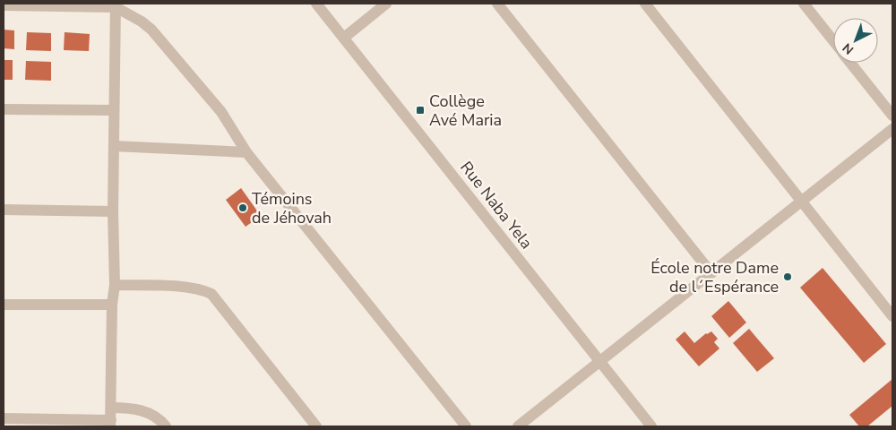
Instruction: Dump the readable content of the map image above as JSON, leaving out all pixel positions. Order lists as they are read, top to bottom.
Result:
{
  "streets": {
    "street": ["Rue Naba Yela"]
  },
  "places": {
    "transit": ["Collège Avé Maria"],
    "other": ["Témoins de Jéhovah", "École notre Dame de l´Espérance"]
  },
  "north": "bottom left"
}
